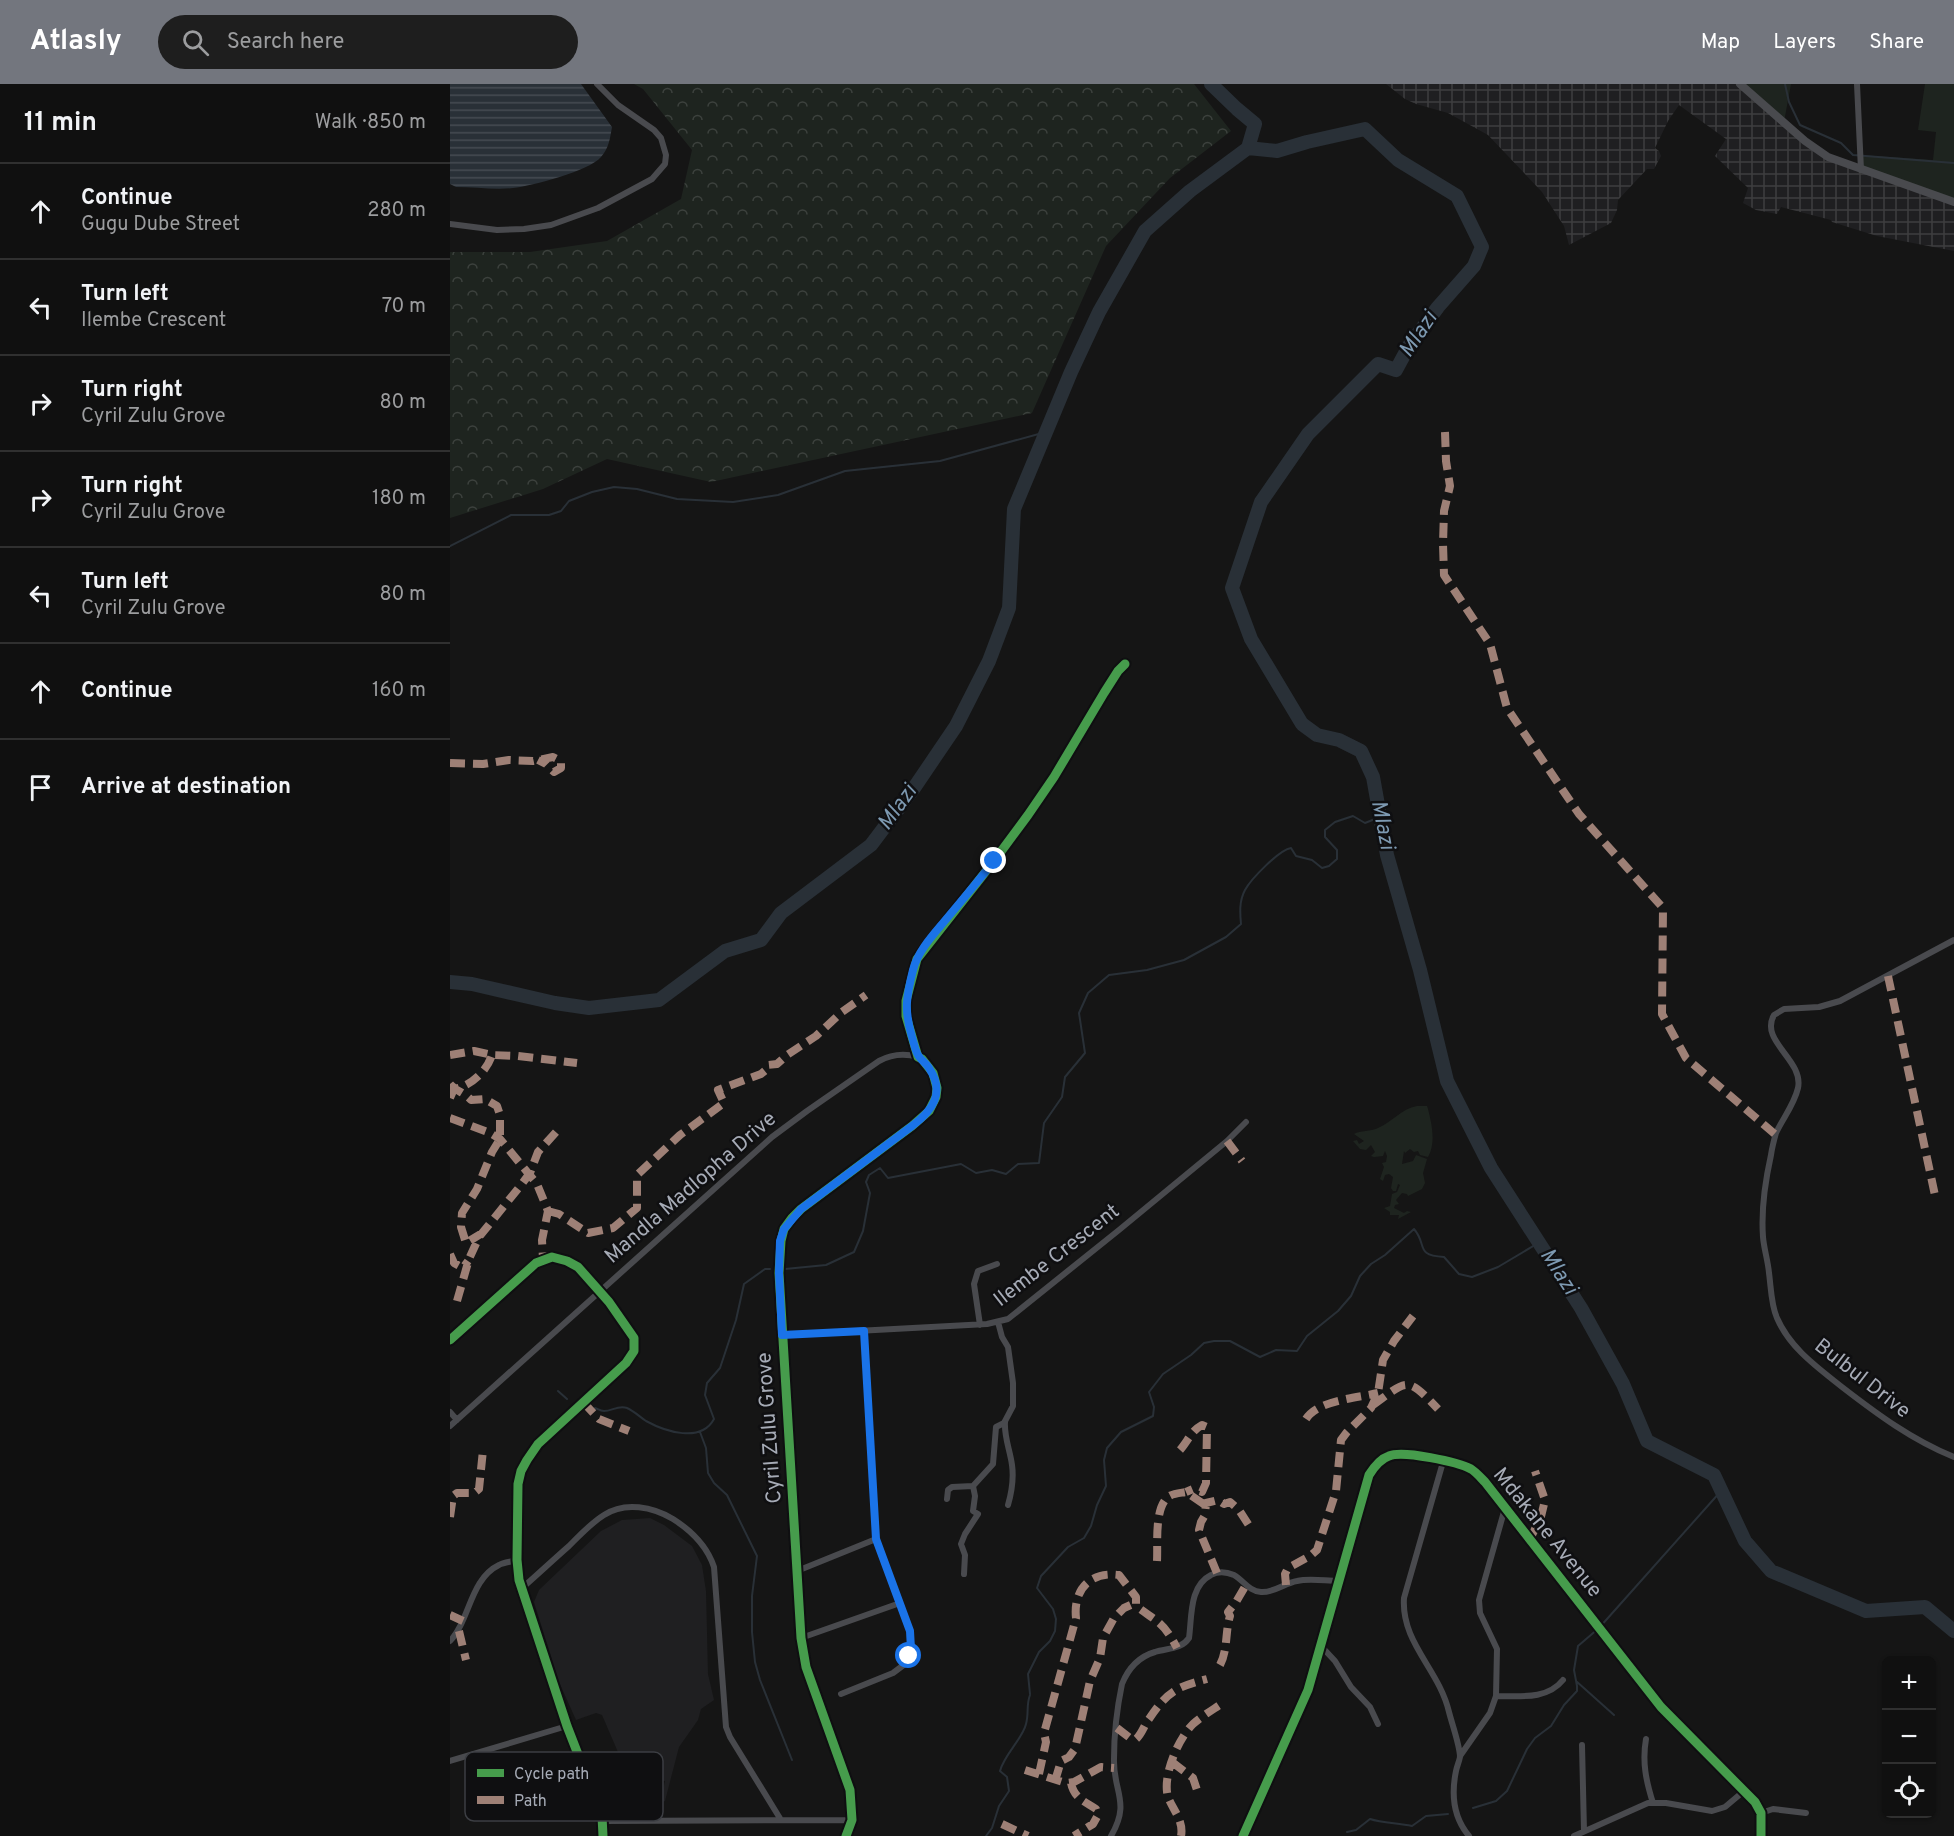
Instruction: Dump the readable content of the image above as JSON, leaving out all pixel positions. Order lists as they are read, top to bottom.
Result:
{
  "streets": {
    "street": [
      "Mandla Madlopha Drive",
      "Ilembe Crescent",
      "Bulbul Drive",
      "Cyril Zulu Grove",
      "Mdakane Avenue"
    ]
  },
  "crossings": [
    ["Mandla Madlopha Drive", "Cyril Zulu Grove"],
    ["Ilembe Crescent", "Cyril Zulu Grove"]
  ],
  "water": ["Mlazi"],
  "legend": ["Cycle path", "Path"],
  "page": {
    "header": "Atlasly",
    "search": "Search here",
    "nav": ["Map", "Layers", "Share"],
    "heading": ["11 min", "Walk · 850 m"],
    "list": [
      ["Continue", "Gugu Dube Street", "280 m"],
      ["Turn left", "Ilembe Crescent", "70 m"],
      ["Turn right", "Cyril Zulu Grove", "80 m"],
      ["Turn right", "Cyril Zulu Grove", "180 m"],
      ["Turn left", "Cyril Zulu Grove", "80 m"],
      ["Continue", "160 m"],
      "Arrive at destination"
    ],
    "map_buttons": ["+", "−"]
  }
}
